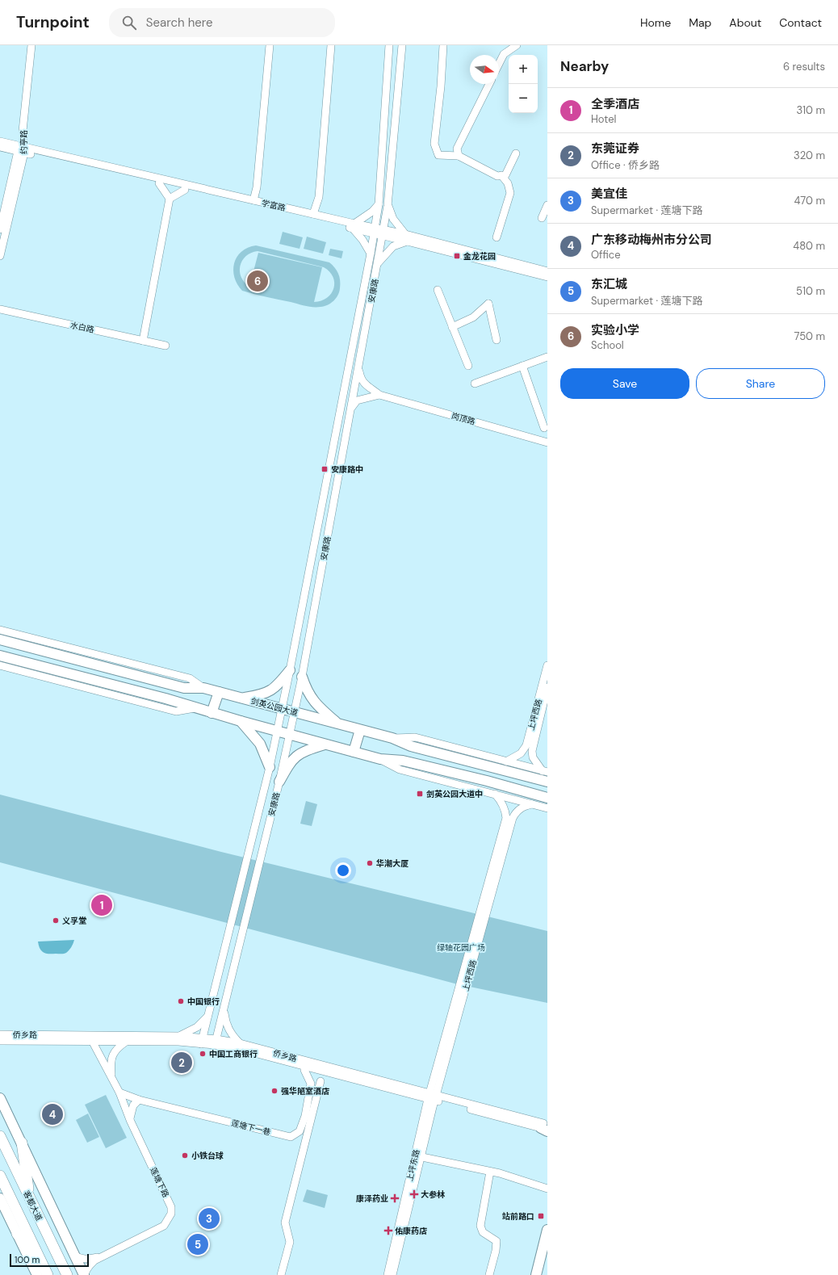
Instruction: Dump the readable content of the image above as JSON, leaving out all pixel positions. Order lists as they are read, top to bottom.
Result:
{
  "streets": {
    "highway": ["客都大道"],
    "main road": ["剑英公园大道"],
    "street": [
      "约亭路",
      "学富路",
      "安康路",
      "水白路",
      "岗顶路",
      "上坪西路",
      "侨乡路",
      "莲塘下一巷",
      "上坪东路",
      "莲塘下路"
    ]
  },
  "crossings": [
    ["约亭路", "学富路"],
    ["学富路", "安康路"],
    ["安康路", "剑英公园大道"],
    ["安康路", "侨乡路"],
    ["上坪西路", "侨乡路"],
    ["上坪西路", "上坪东路"],
    ["侨乡路", "上坪东路"],
    ["侨乡路", "莲塘下路"],
    ["莲塘下一巷", "莲塘下路"]
  ],
  "parks": ["绿轴花园广场"],
  "places": {
    "transit": [
      "金龙花园",
      "安康路中",
      "剑英公园大道中",
      "站前路口"
    ],
    "other": [
      "华潮大厦",
      "义孚堂",
      "中国银行",
      "中国工商银行",
      "强华陋室酒店",
      "小铁台球"
    ],
    "health": ["大参林", "康泽药业", "佑康药店"]
  },
  "scale_bar": "100 m",
  "north": "right",
  "page": {
    "header": "Turnpoint",
    "search": "Search here",
    "nav": [
      "Home",
      "Map",
      "About",
      "Contact"
    ],
    "heading": ["Nearby", "6 results"],
    "map_buttons": ["+", "−"],
    "list": [
      {
        "mark": "1",
        "name": "全季酒店",
        "note": "Hotel",
        "value": "310 m"
      },
      {
        "mark": "2",
        "name": "东莞证券",
        "note": "Office · 侨乡路",
        "value": "320 m"
      },
      {
        "mark": "3",
        "name": "美宜佳",
        "note": "Supermarket · 莲塘下路",
        "value": "470 m"
      },
      {
        "mark": "4",
        "name": "广东移动梅州市分公司",
        "note": "Office",
        "value": "480 m"
      },
      {
        "mark": "5",
        "name": "东汇城",
        "note": "Supermarket · 莲塘下路",
        "value": "510 m"
      },
      {
        "mark": "6",
        "name": "实验小学",
        "note": "School",
        "value": "750 m"
      }
    ],
    "pins": [
      "6",
      "1",
      "2",
      "4",
      "3",
      "5"
    ],
    "buttons": ["Save", "Share"],
    "scale": "100 m"
  }
}
